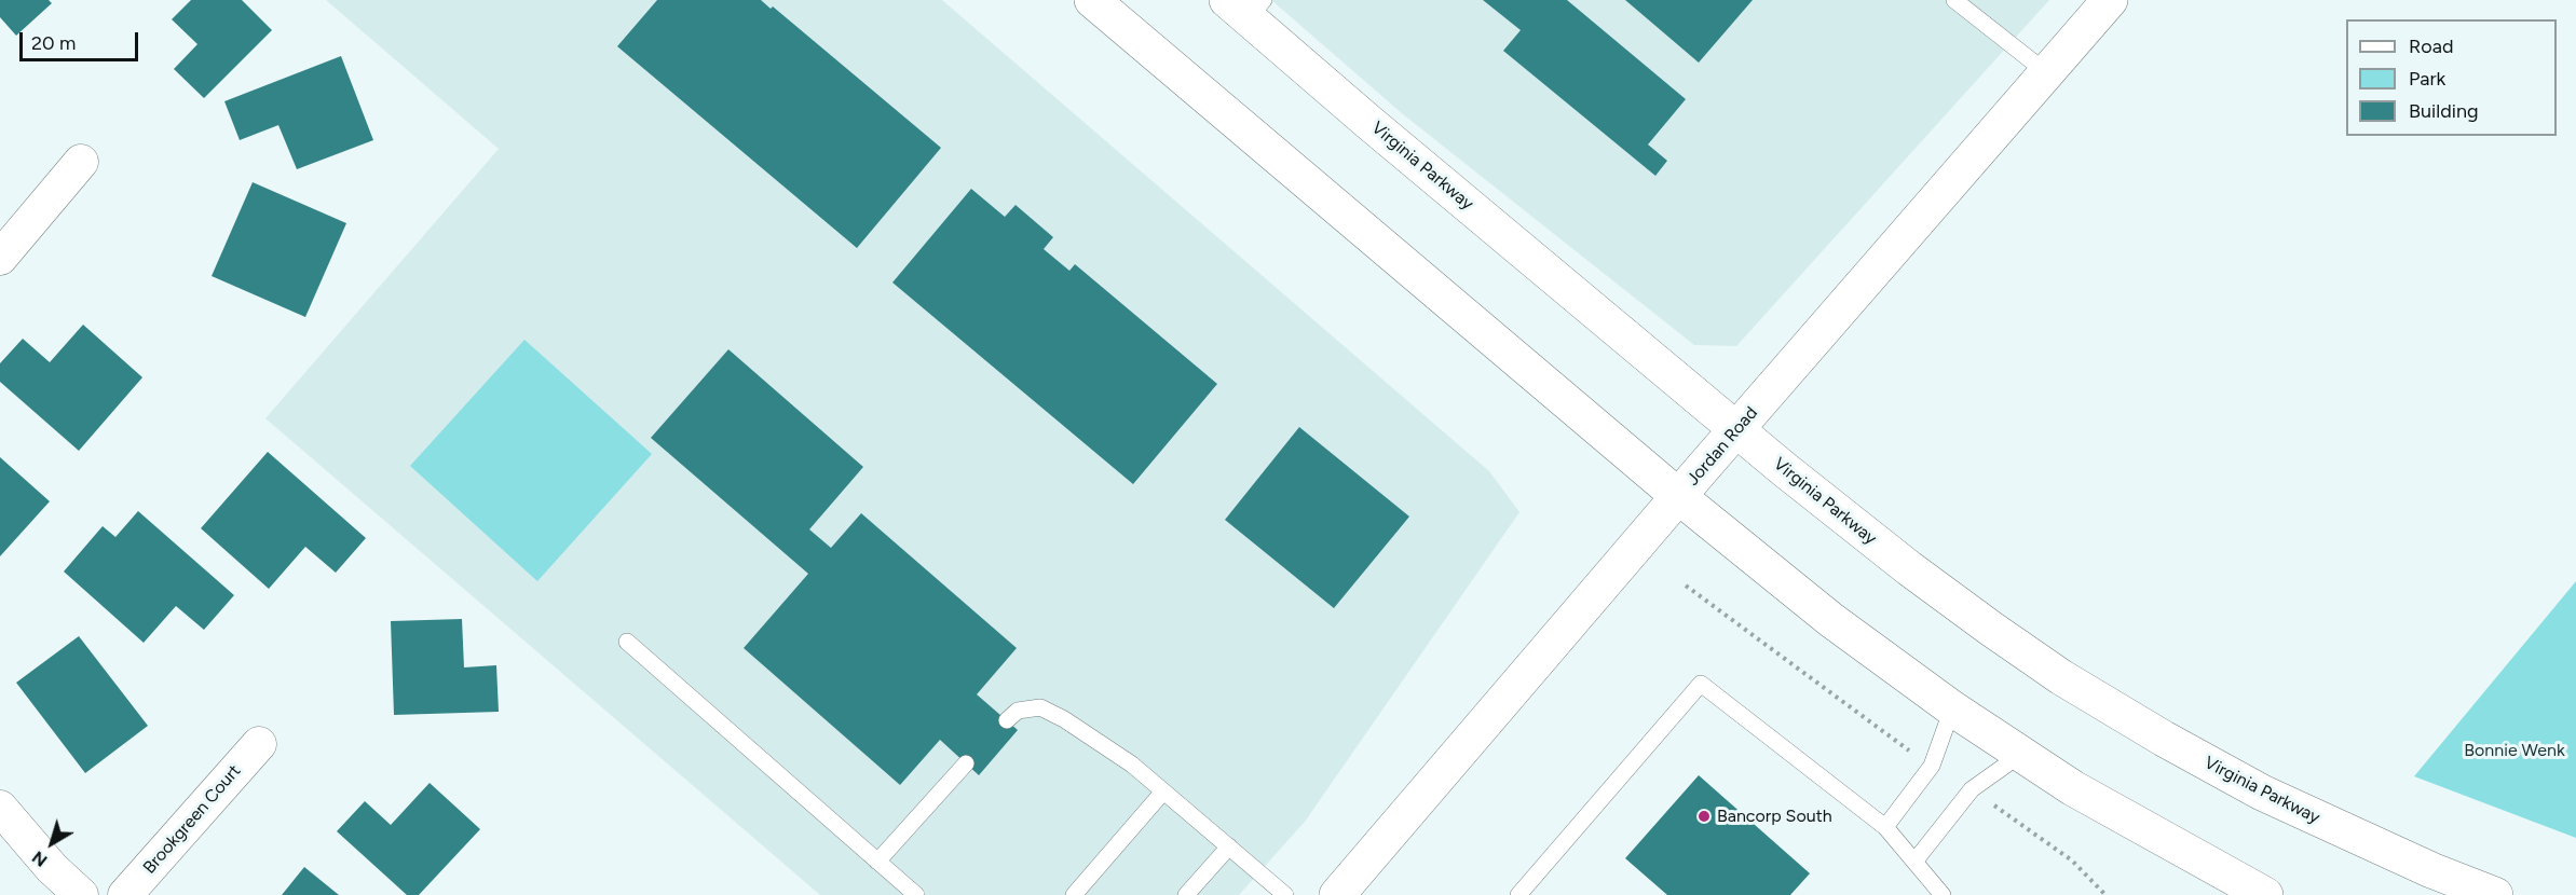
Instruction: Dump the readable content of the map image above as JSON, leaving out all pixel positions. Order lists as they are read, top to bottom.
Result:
{
  "streets": {
    "main road": ["Virginia Parkway", "Jordan Road"],
    "street": ["Brookgreen Court"]
  },
  "crossings": [
    ["Virginia Parkway", "Jordan Road"]
  ],
  "parks": ["Bonnie Wenk"],
  "places": ["Bancorp South"],
  "legend": ["Road", "Park", "Building"],
  "scale_bar": "20 m",
  "north": "bottom left"
}
